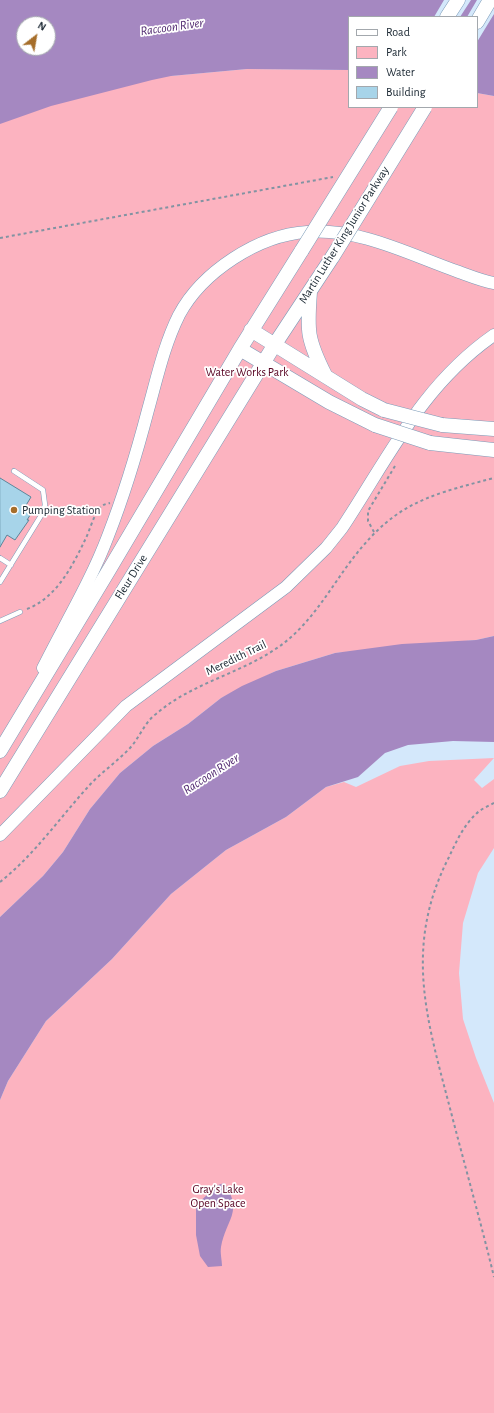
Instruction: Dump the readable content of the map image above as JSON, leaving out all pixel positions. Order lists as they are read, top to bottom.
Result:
{
  "streets": {
    "main road": ["Martin Luther King Junior Parkway", "Fleur Drive"],
    "path": ["Meredith Trail"]
  },
  "crossings": [
    ["Martin Luther King Junior Parkway", "Fleur Drive"]
  ],
  "water": ["Raccoon River"],
  "parks": ["Water Works Park", "Gray's Lake Open Space"],
  "places": ["Pumping Station"],
  "legend": [
    "Road",
    "Park",
    "Water",
    "Building"
  ],
  "north": "top right"
}
